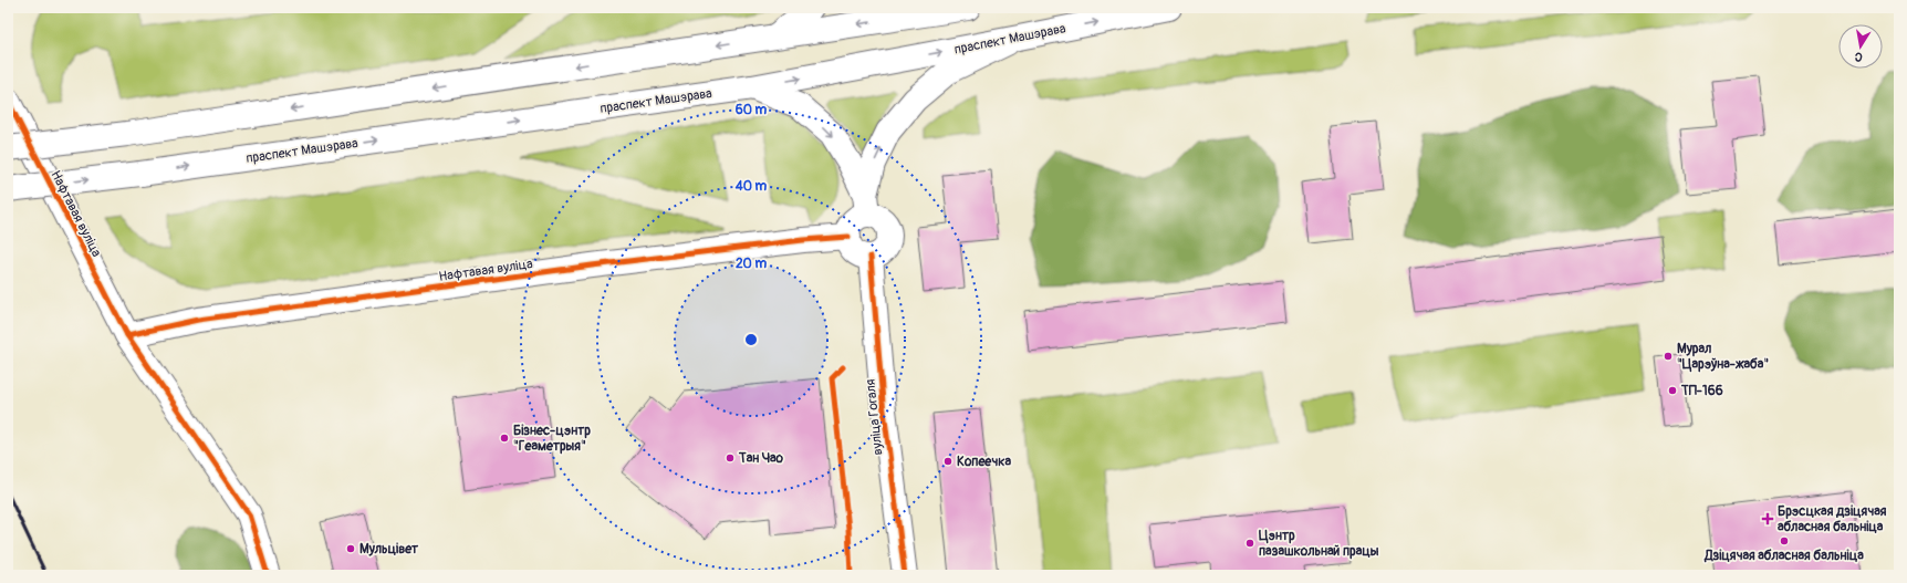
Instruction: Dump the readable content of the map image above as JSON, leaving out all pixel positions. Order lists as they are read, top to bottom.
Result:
{
  "streets": {
    "street": ["праспект Машэрава", "Нафтавая вуліца", "вуліца Гогаля"]
  },
  "crossings": [
    ["Нафтавая вуліца", "вуліца Гогаля"]
  ],
  "places": {
    "other": [
      "Мурал \"Царэўна-жаба\"",
      "ТП-166",
      "Бізнес-цэнтр \"Геаметрыя\"",
      "Тан Чао",
      "Копеечка",
      "Дзіцячая абласная бальніца",
      "Цэнтр пазашкольнай працы",
      "Мульцівет"
    ],
    "health": ["Брэсцкая дзіцячая абласная бальніца"]
  },
  "north": "bottom",
  "rings": ["60 m", "40 m", "20 m"]
}
